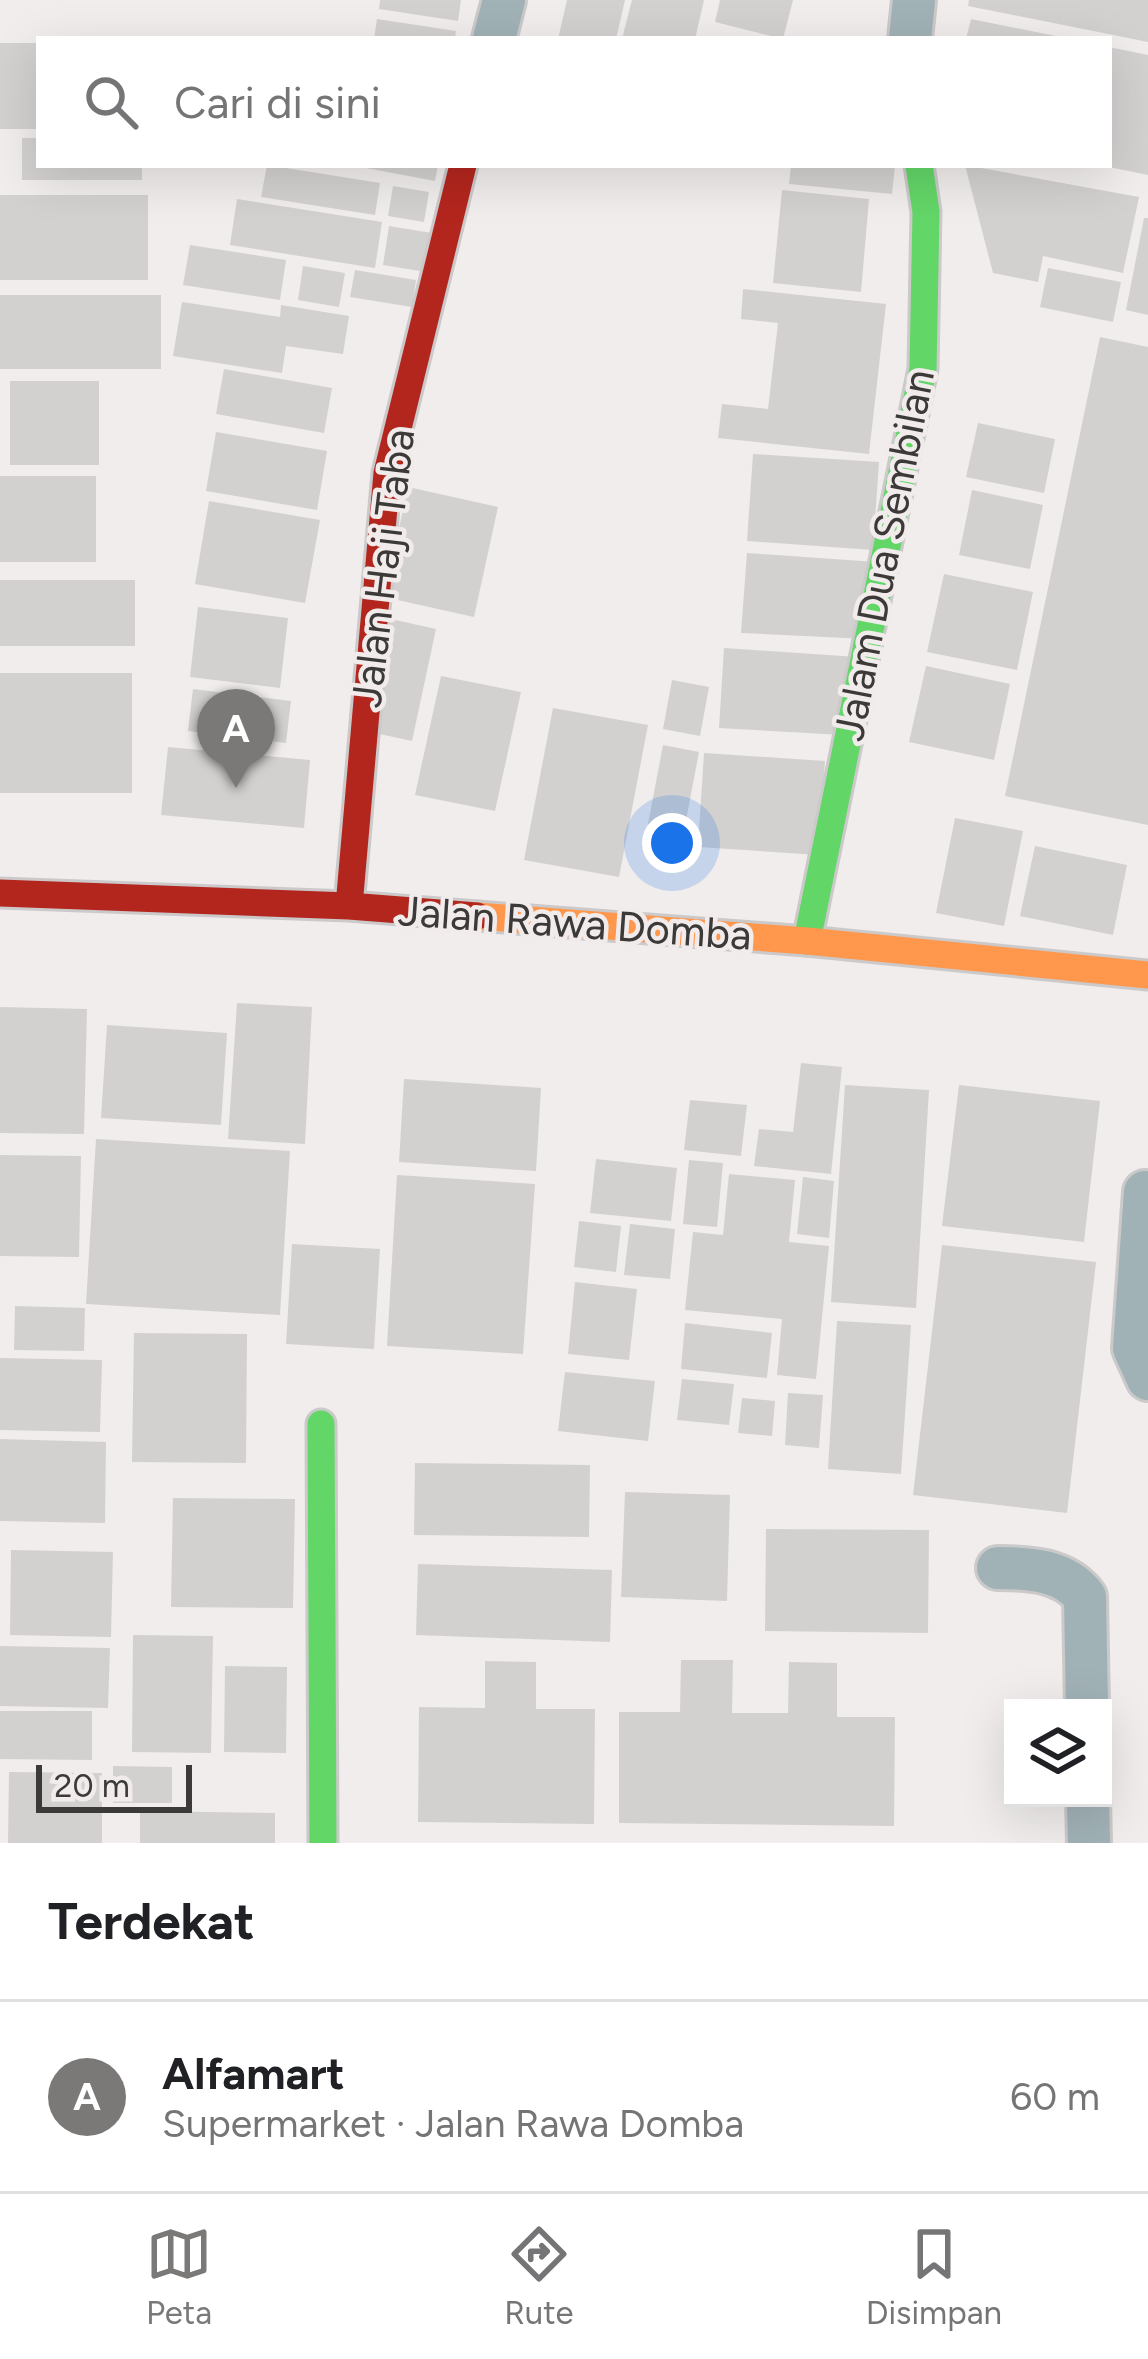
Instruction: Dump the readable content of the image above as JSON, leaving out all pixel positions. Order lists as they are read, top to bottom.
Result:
{
  "streets": {
    "street": ["Jalam Dua Sembilan", "Jalan Haji Taba", "Jalan Rawa Domba"]
  },
  "crossings": [
    ["Jalam Dua Sembilan", "Jalan Rawa Domba"],
    ["Jalan Haji Taba", "Jalan Rawa Domba"]
  ],
  "scale_bar": "20 m",
  "page": {
    "search": "Cari di sini",
    "pins": "A",
    "scale": "20 m",
    "heading": "Terdekat",
    "list": [
      {
        "mark": "A",
        "name": "Alfamart",
        "note": "Supermarket · Jalan Rawa Domba",
        "value": "60 m"
      }
    ],
    "nav": ["Peta", "Rute", "Disimpan"]
  }
}
